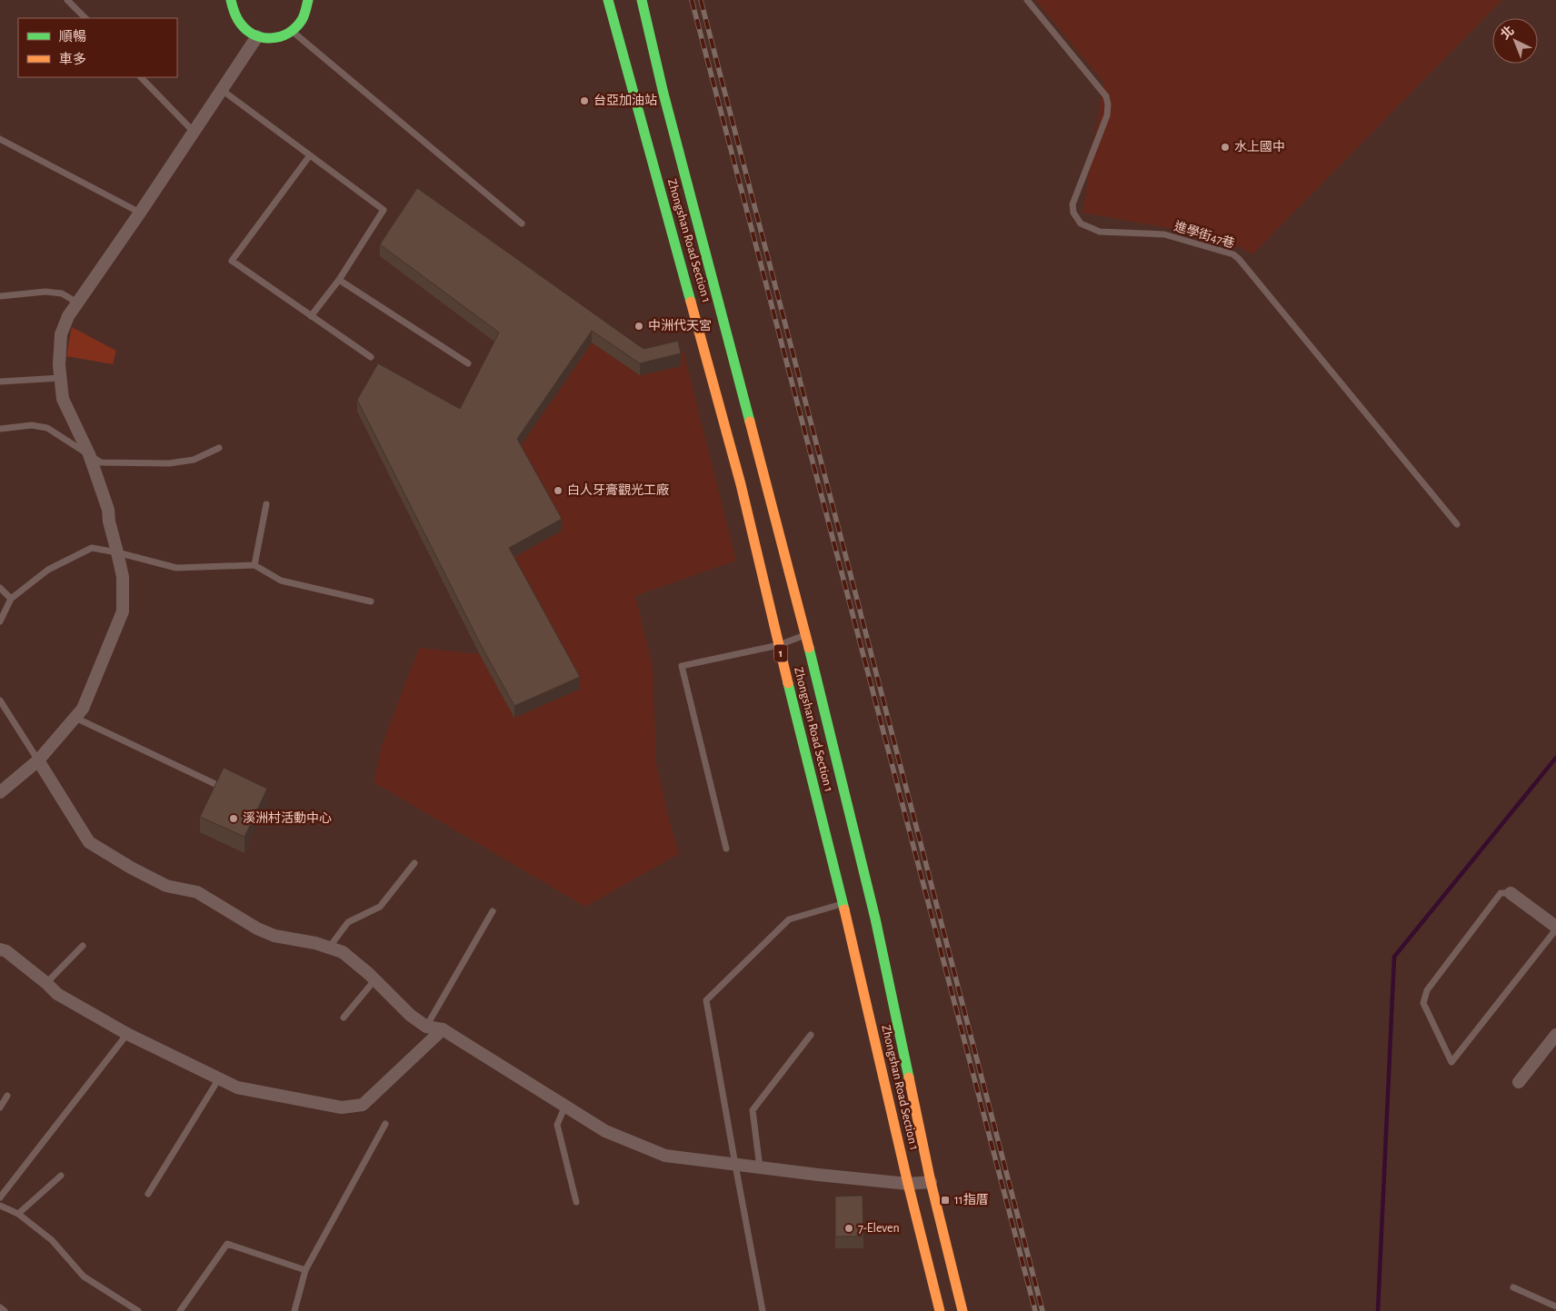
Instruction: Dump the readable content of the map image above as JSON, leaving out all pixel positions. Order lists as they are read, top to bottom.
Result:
{
  "streets": {
    "main road": ["Zhongshan Road Section 1", "1"],
    "lane": ["進學街47巷"]
  },
  "places": {
    "other": [
      "台亞加油站",
      "水上國中",
      "中洲代天宮",
      "白人牙膏觀光工廠",
      "溪洲村活動中心",
      "7-Eleven"
    ],
    "transit": ["11指厝"]
  },
  "legend": ["順暢", "車多"],
  "north": "top left"
}
